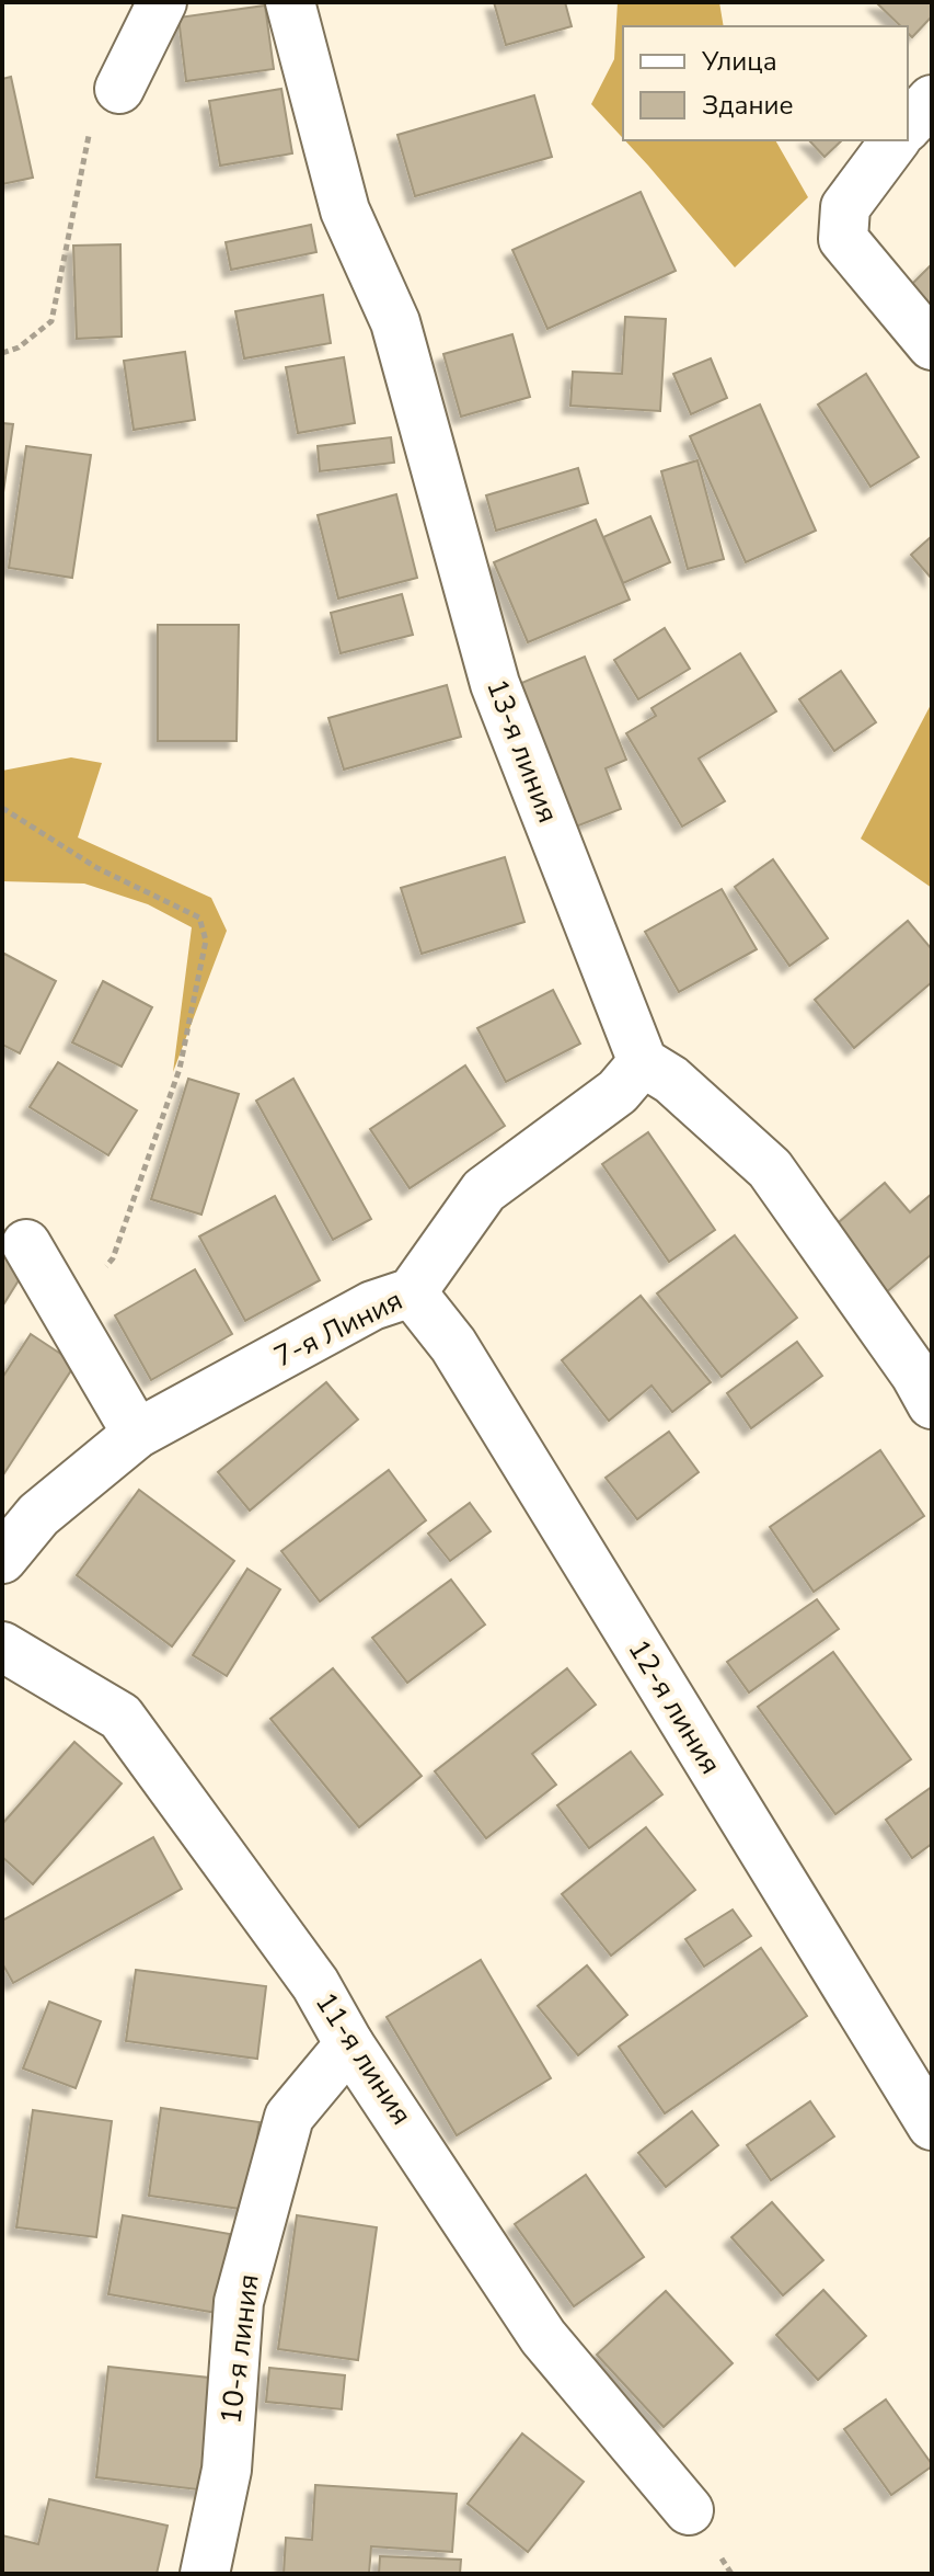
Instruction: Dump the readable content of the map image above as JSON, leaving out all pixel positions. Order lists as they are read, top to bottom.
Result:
{
  "streets": {
    "street": [
      "13-я линия",
      "7-я Линия",
      "12-я линия",
      "11-я линия",
      "10-я линия"
    ]
  },
  "crossings": [
    ["13-я линия", "7-я Линия"],
    ["7-я Линия", "12-я линия"],
    ["11-я линия", "10-я линия"]
  ],
  "legend": ["Улица", "Здание"]
}
